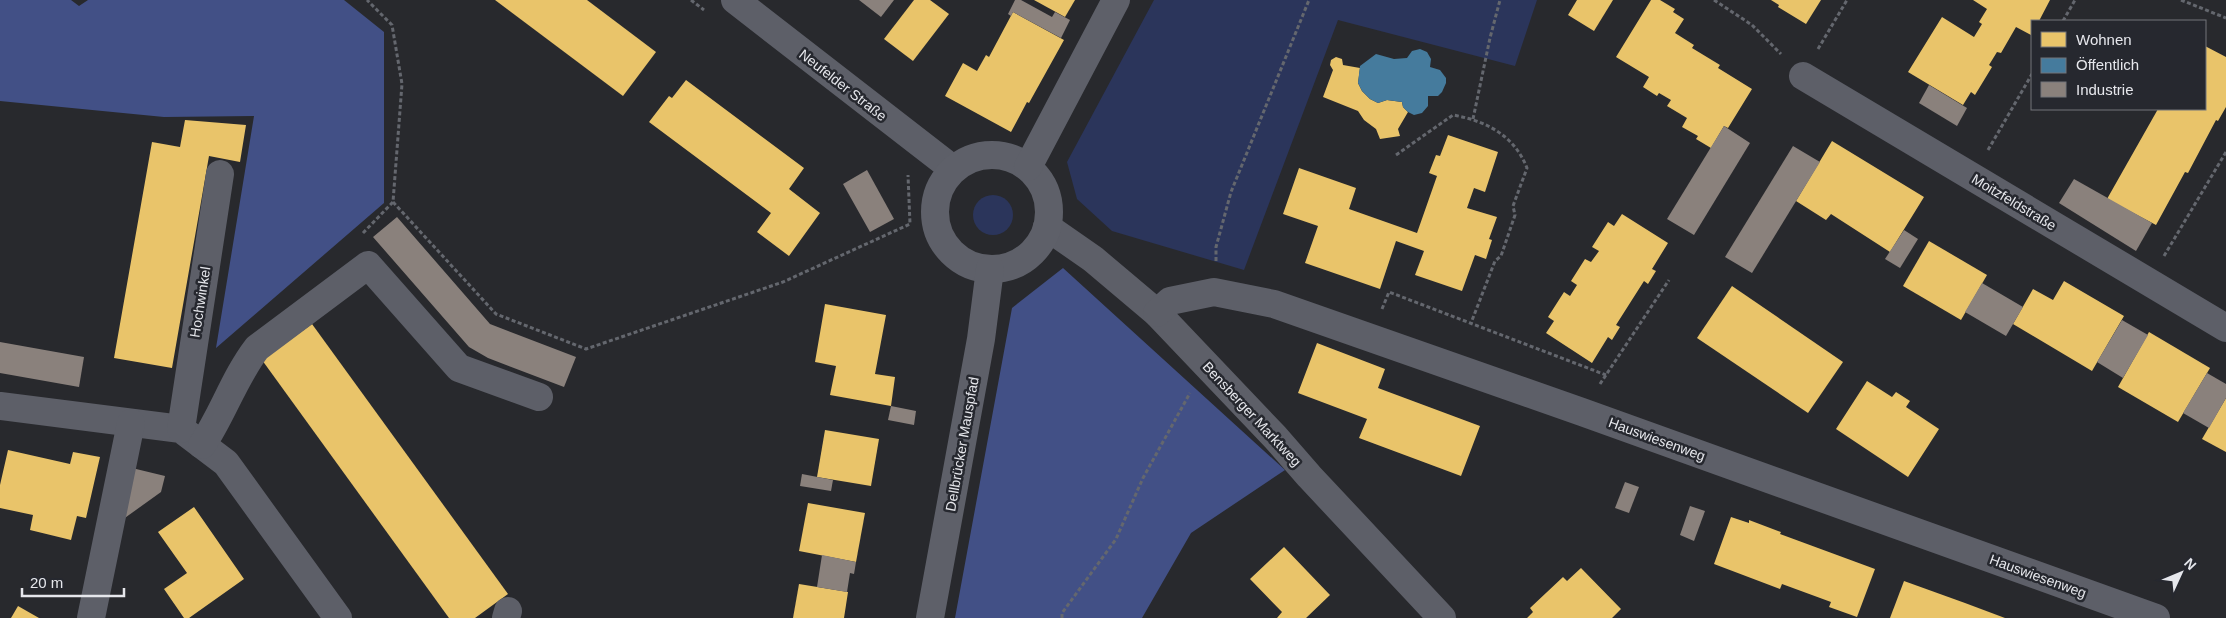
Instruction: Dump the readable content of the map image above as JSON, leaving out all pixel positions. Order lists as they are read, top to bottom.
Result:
{
  "streets": {
    "main road": ["Dellbrücker Mauspfad"],
    "street": [
      "Neufelder Straße",
      "Moitzfeldstraße",
      "Hochwinkel",
      "Bensberger Marktweg",
      "Hauswiesenweg"
    ]
  },
  "crossings": [
    ["Neufelder Straße", "Bensberger Marktweg"],
    ["Neufelder Straße", "Dellbrücker Mauspfad"],
    ["Bensberger Marktweg", "Hauswiesenweg"],
    ["Bensberger Marktweg", "Dellbrücker Mauspfad"]
  ],
  "legend": ["Wohnen", "Öffentlich", "Industrie"],
  "scale_bar": "20 m",
  "north": "top right"
}
